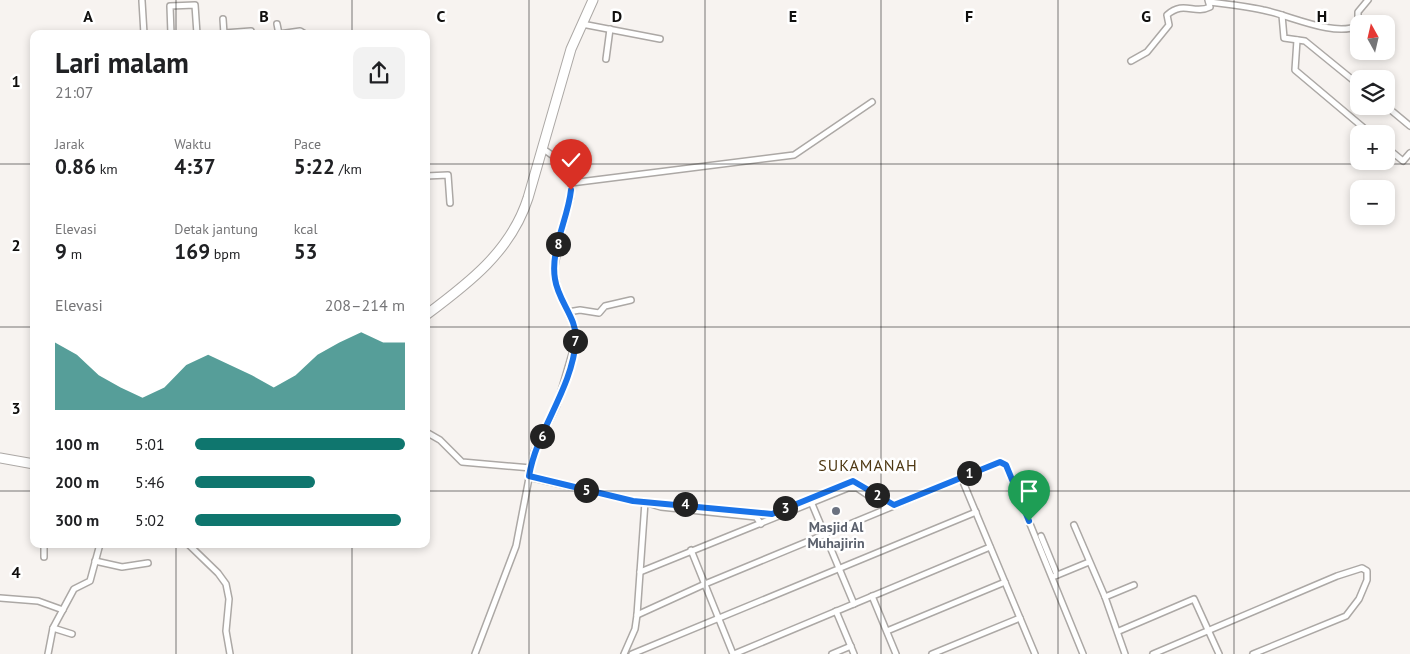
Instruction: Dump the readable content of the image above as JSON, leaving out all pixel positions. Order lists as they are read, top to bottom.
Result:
{
  "districts": ["SUKAMANAH"],
  "places": ["Masjid Al Muhajirin"],
  "north": "top",
  "page": {
    "map_buttons": ["+", "−"],
    "heading": ["Lari malam", "21:07"],
    "stats": [
      ["Jarak", "0.86 km"],
      ["Waktu", "4:37"],
      ["Pace", "5:22 /km"],
      ["Elevasi", "9 m"],
      ["Detak jantung", "169 bpm"],
      ["kcal", "53"]
    ],
    "pins": [
      "8",
      "7",
      "6",
      "1",
      "5",
      "2",
      "4",
      "3"
    ],
    "chart": ["Elevasi", "208–214 m"],
    "list": [
      {
        "name": "100 m",
        "note": "5:01"
      },
      {
        "name": "200 m",
        "note": "5:46"
      },
      {
        "name": "300 m",
        "note": "5:02"
      }
    ]
  },
  "grid": {
    "columns": [
      "A",
      "B",
      "C",
      "D",
      "E",
      "F",
      "G",
      "H"
    ],
    "rows": [
      "1",
      "2",
      "3",
      "4"
    ]
  }
}
